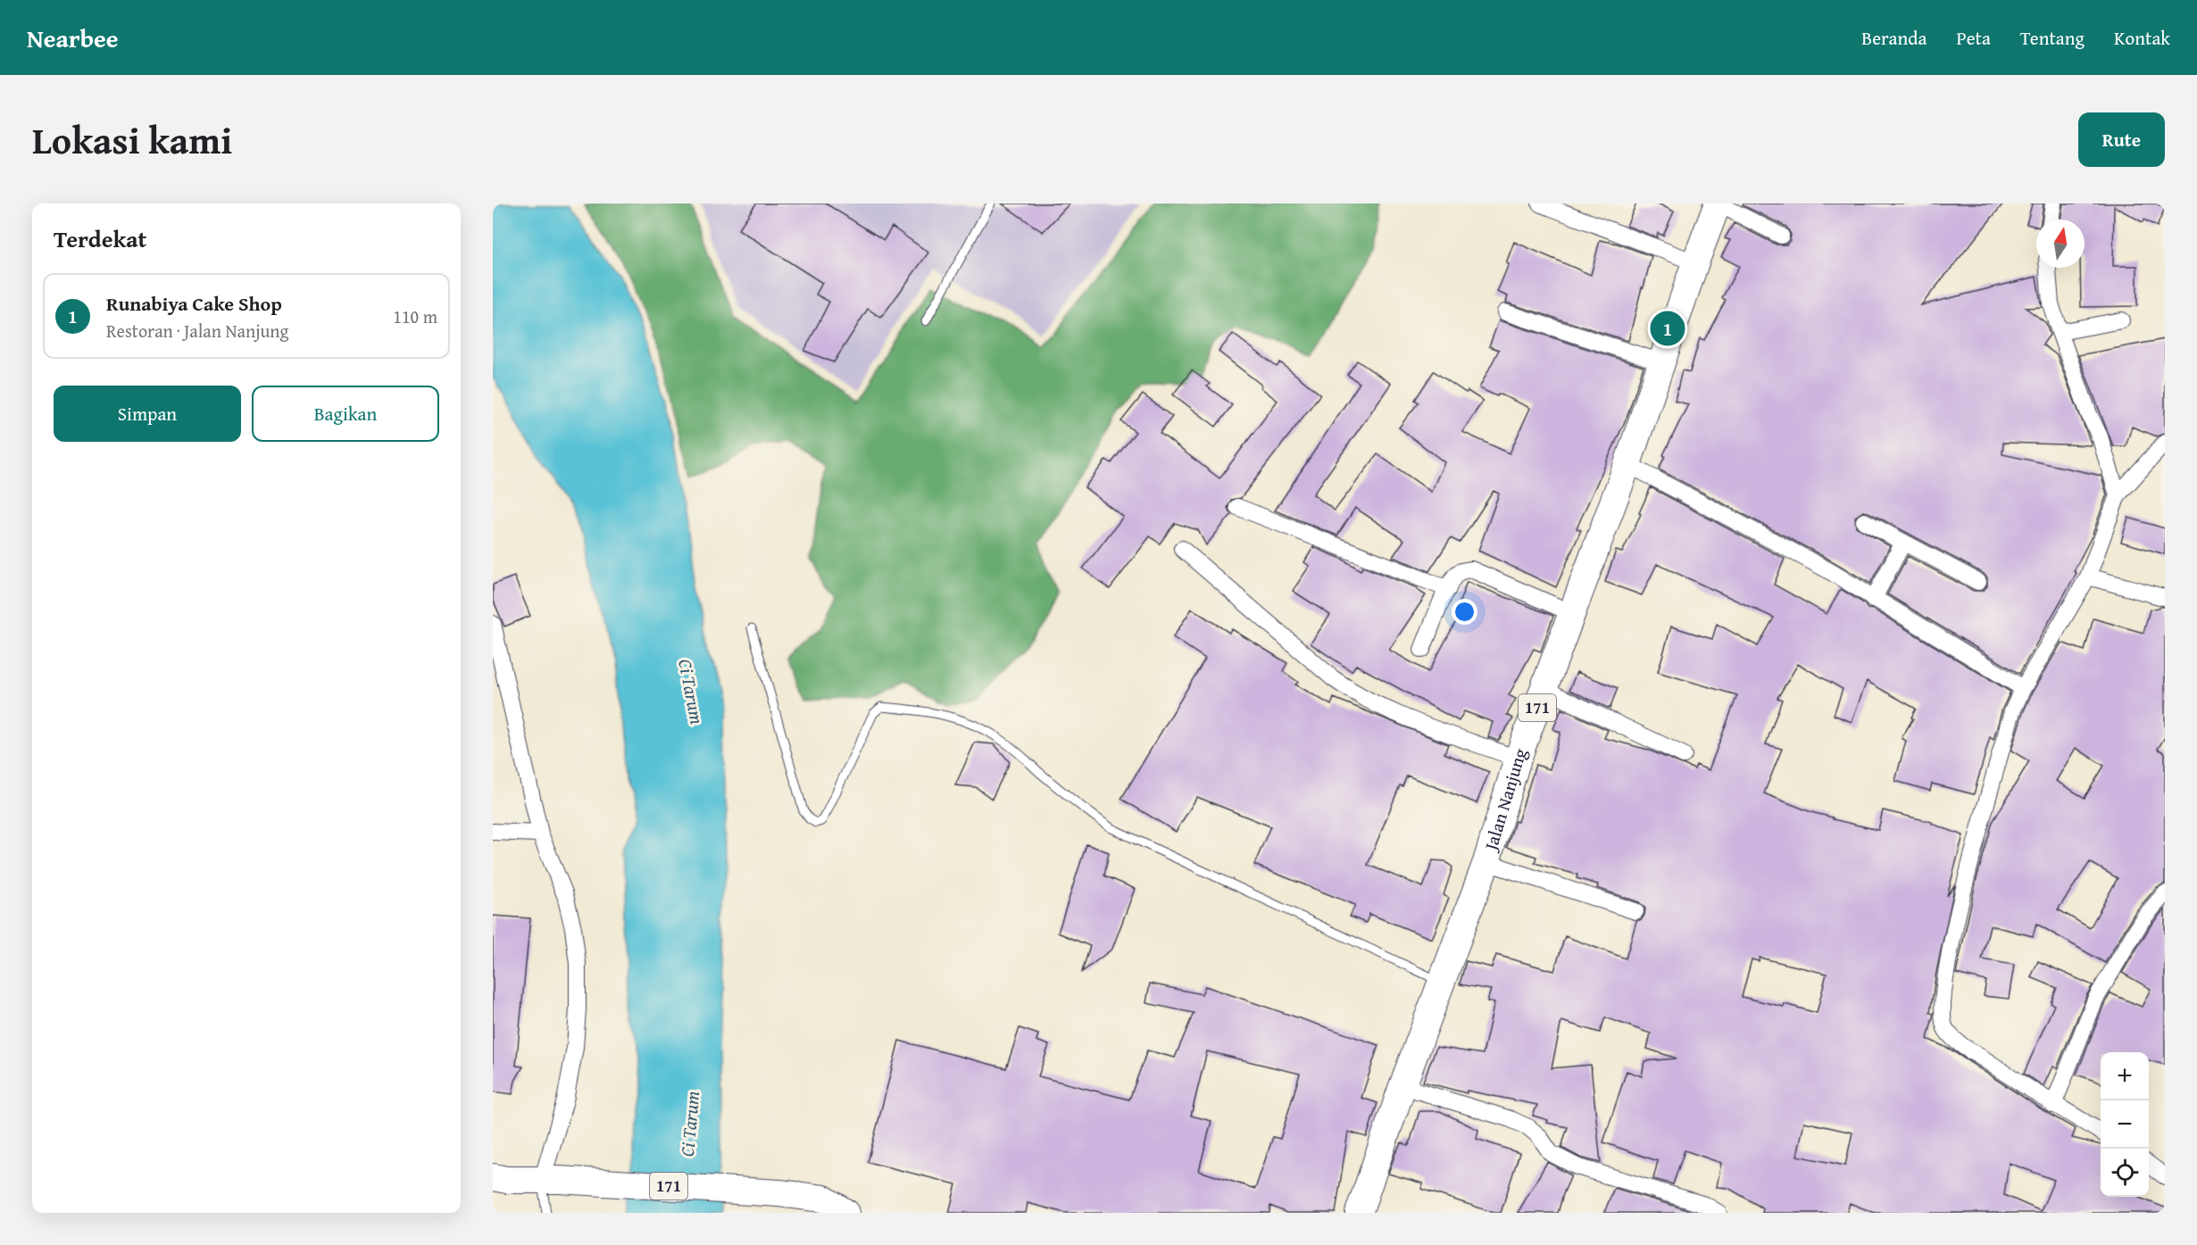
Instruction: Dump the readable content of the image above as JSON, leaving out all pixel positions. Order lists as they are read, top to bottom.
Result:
{
  "streets": {
    "main road": ["171", "Jalan Nanjung"]
  },
  "water": ["Ci Tarum"],
  "north": "top",
  "page": {
    "header": "Nearbee",
    "nav": [
      "Beranda",
      "Peta",
      "Tentang",
      "Kontak"
    ],
    "title": "Lokasi kami",
    "buttons": [
      "Rute",
      ["Simpan", "Bagikan"]
    ],
    "heading": "Terdekat",
    "list": [
      {
        "mark": "1",
        "name": "Runabiya Cake Shop",
        "note": "Restoran · Jalan Nanjung",
        "value": "110 m"
      }
    ],
    "pins": "1",
    "map_buttons": ["+", "−"]
  }
}
